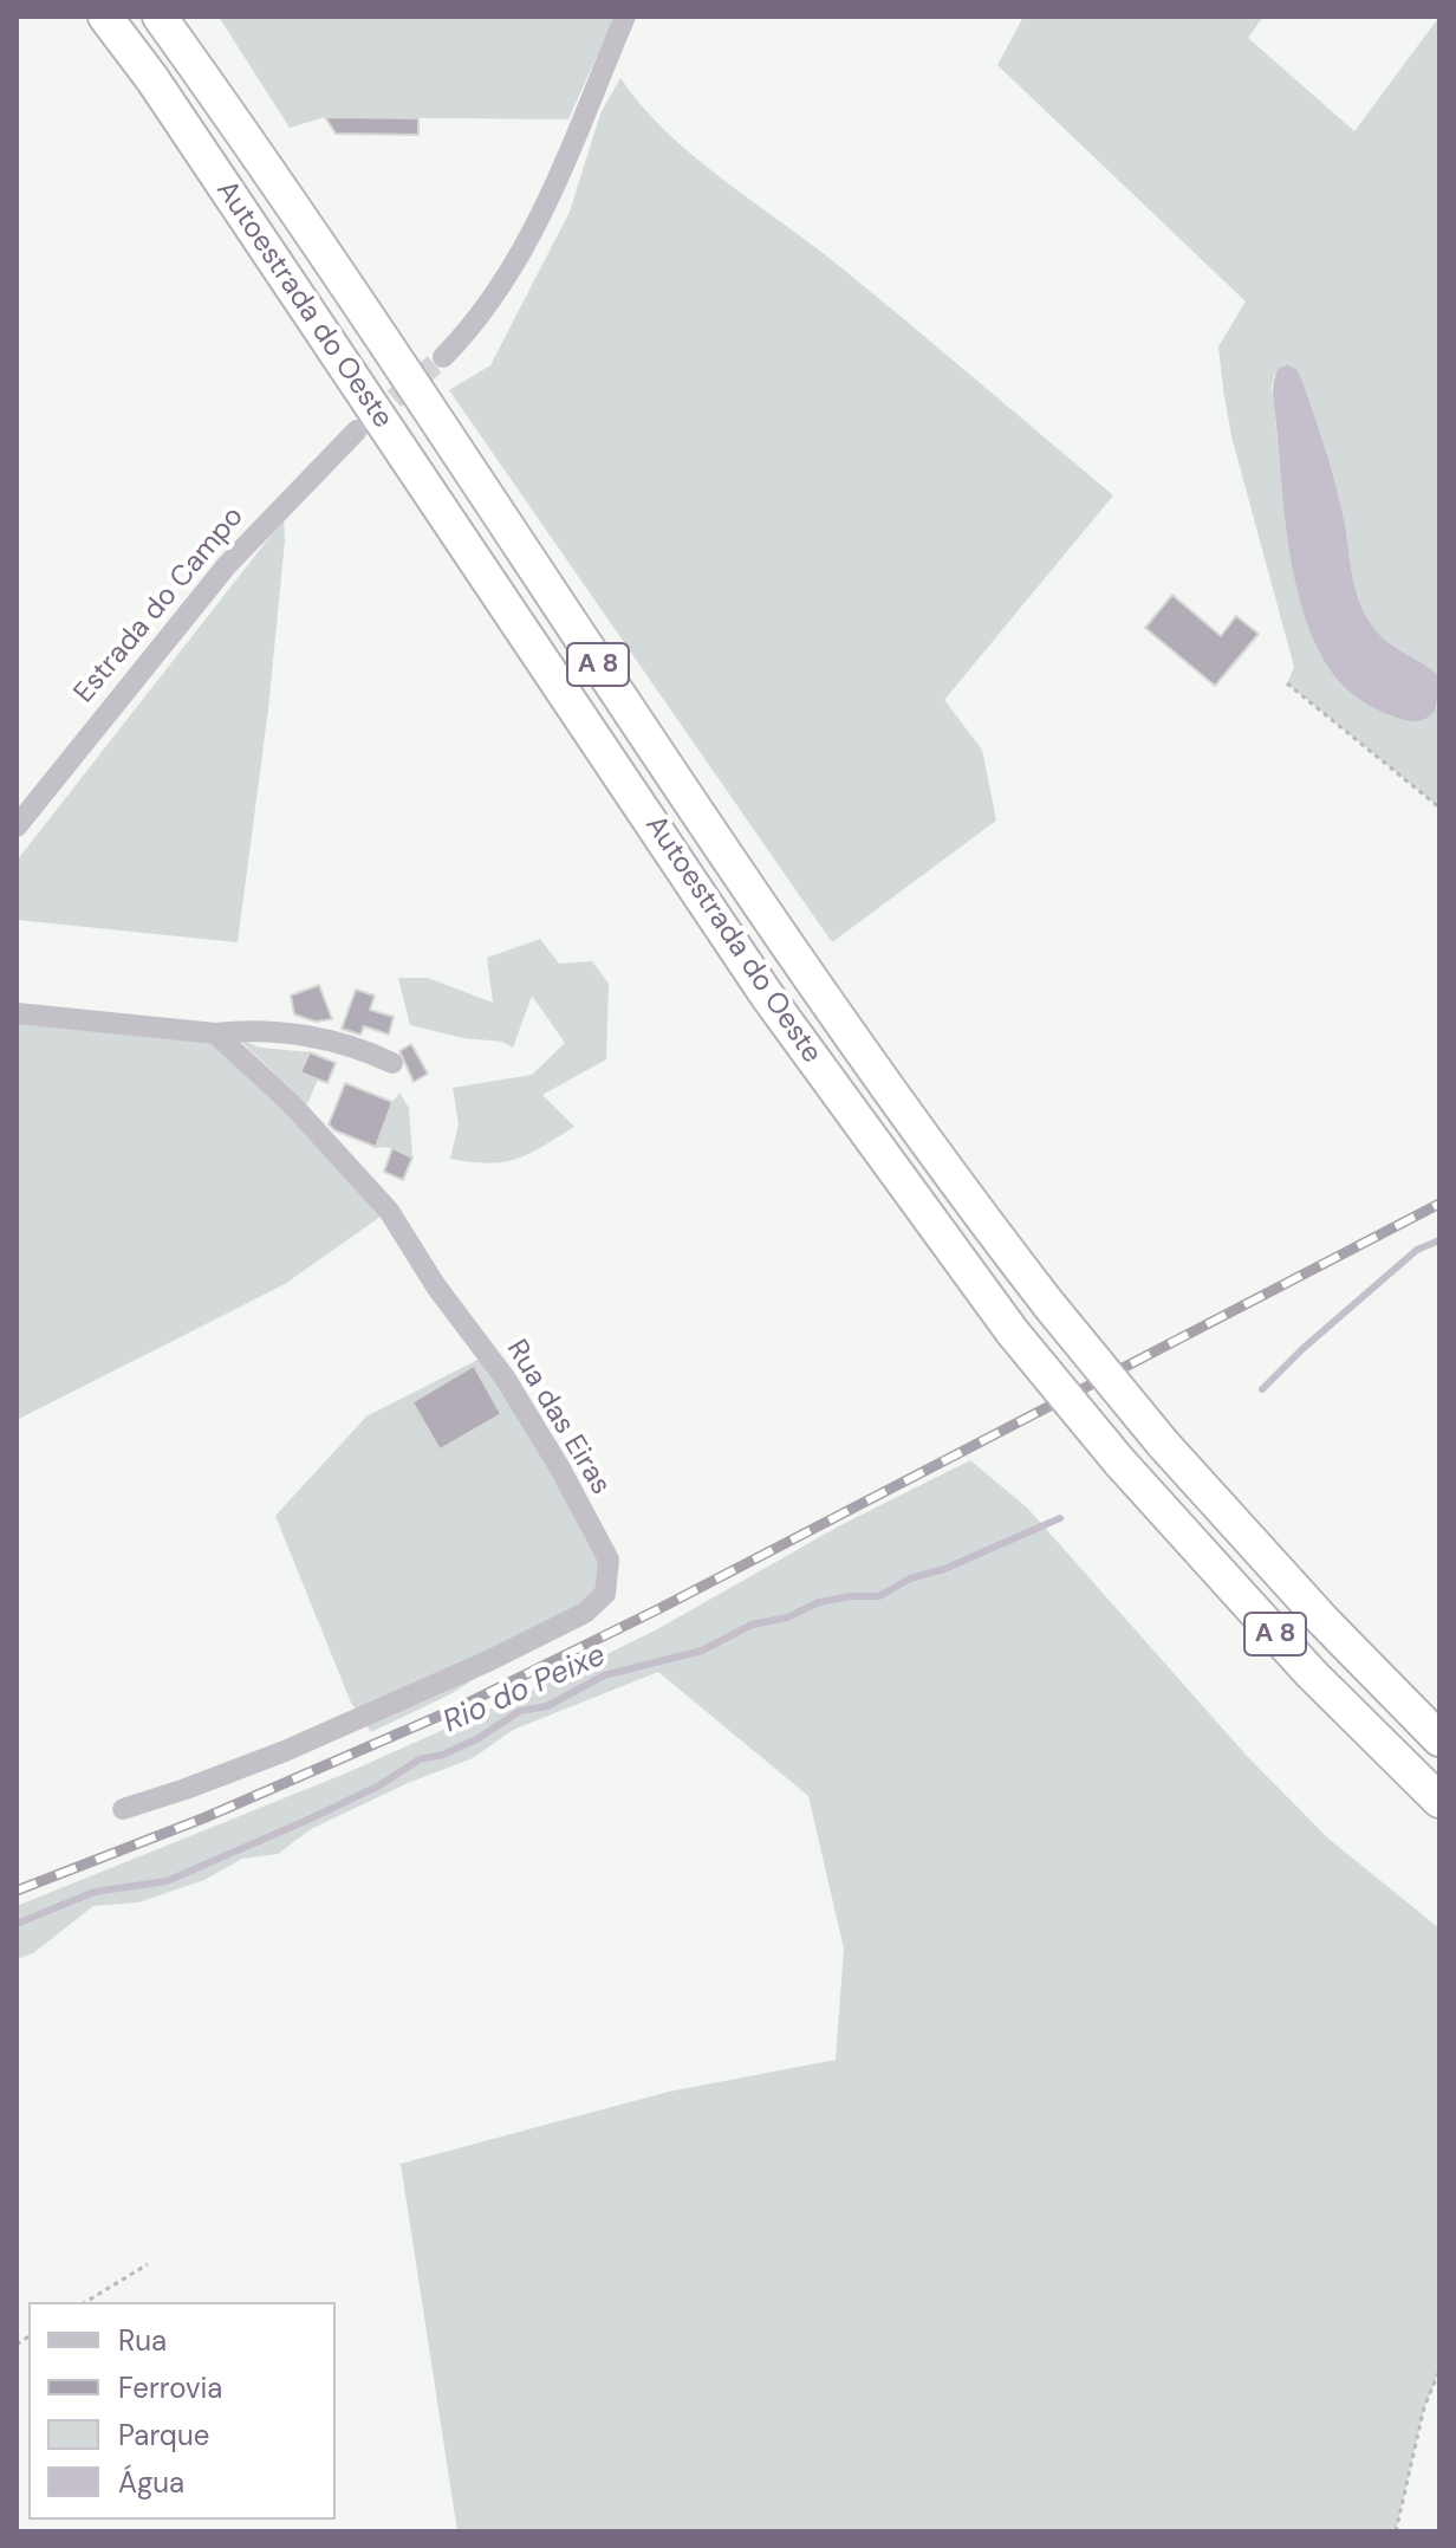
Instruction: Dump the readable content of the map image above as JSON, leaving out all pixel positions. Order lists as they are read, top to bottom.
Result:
{
  "streets": {
    "highway": ["Autoestrada do Oeste", "A 8"],
    "street": ["Estrada do Campo", "Rua das Eiras"]
  },
  "water": ["Rio do Peixe"],
  "legend": [
    "Rua",
    "Ferrovia",
    "Parque",
    "Água"
  ]
}
